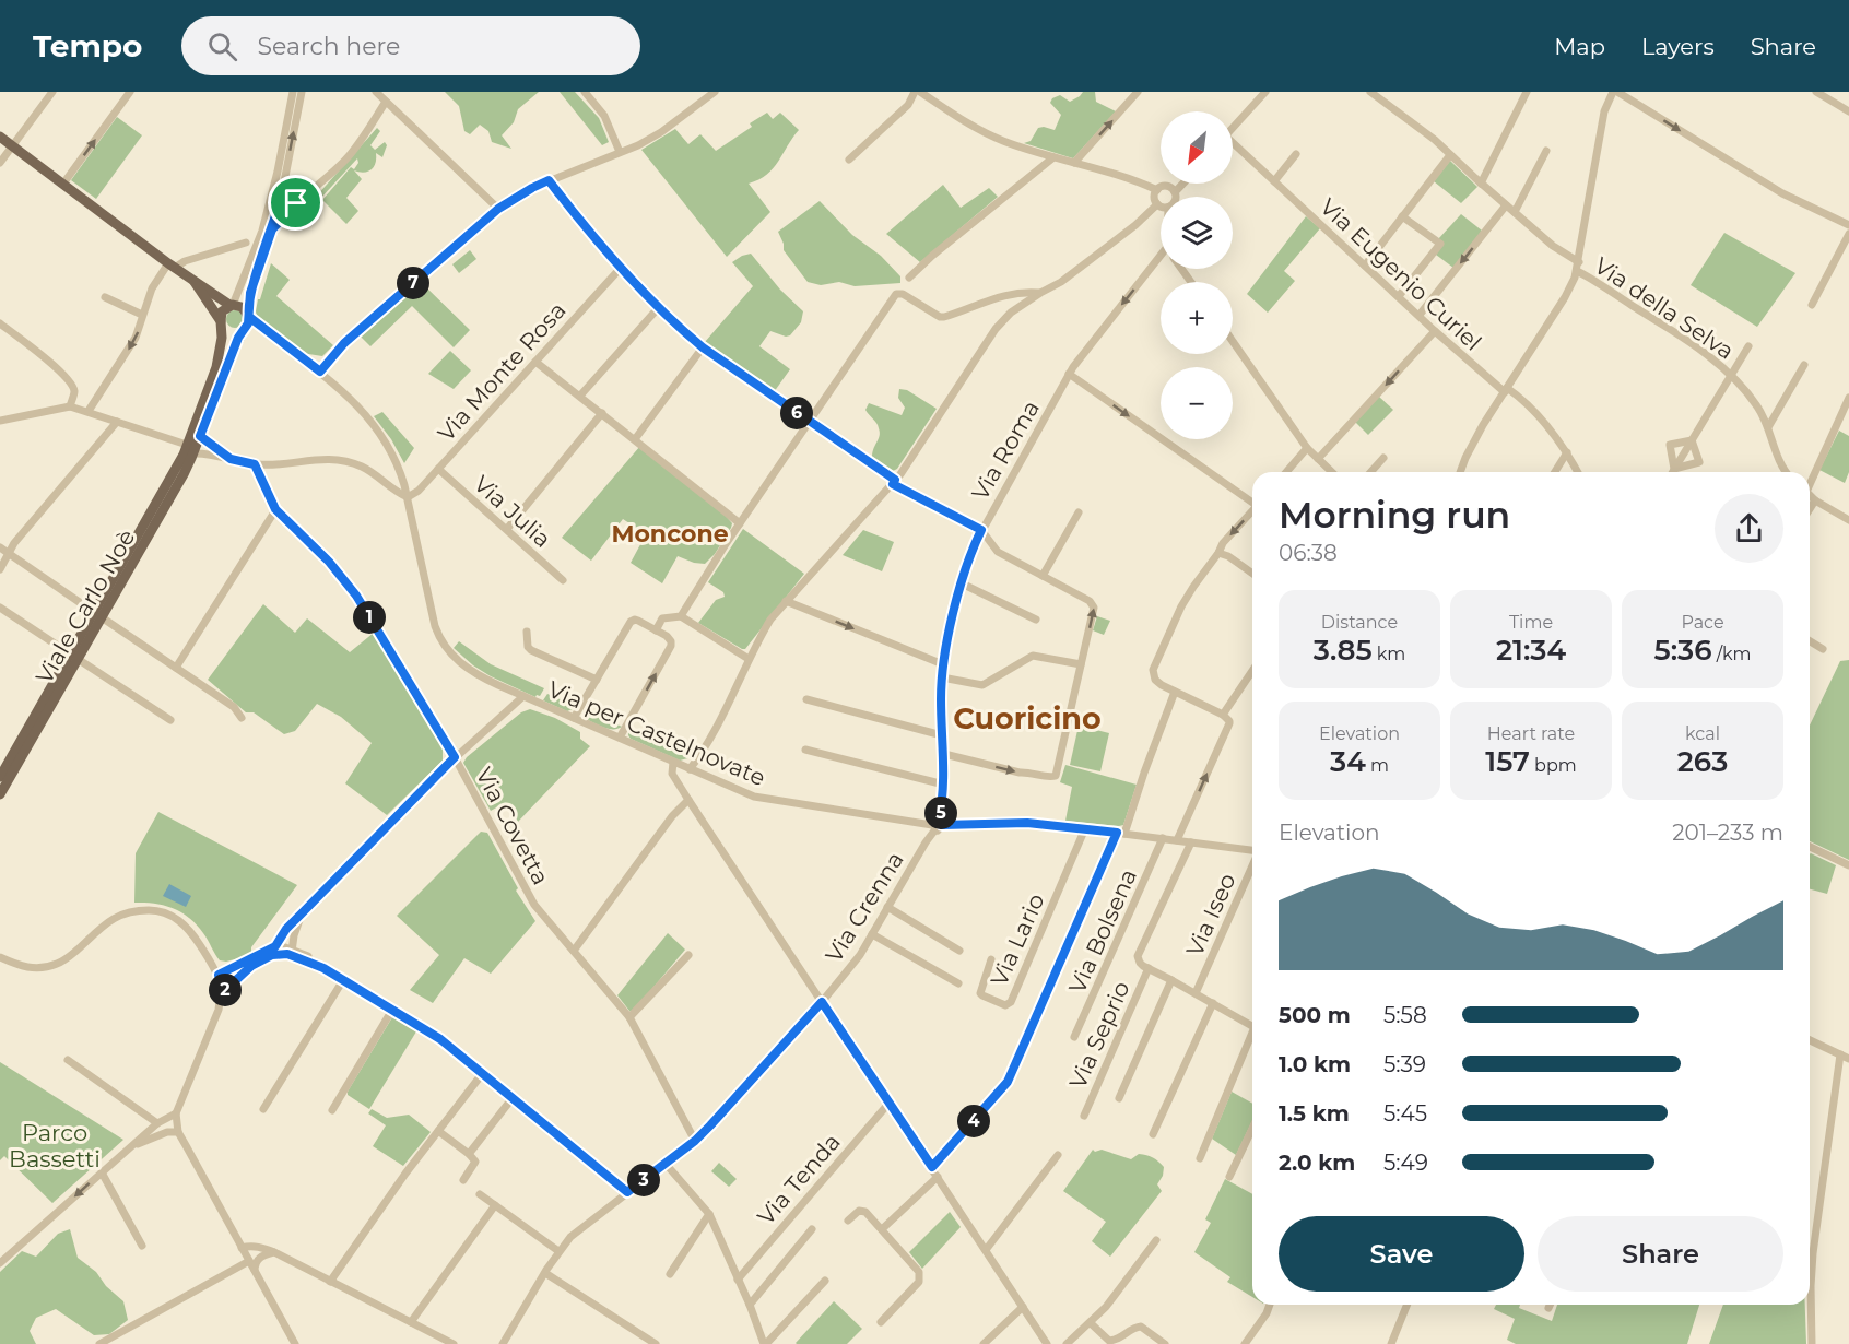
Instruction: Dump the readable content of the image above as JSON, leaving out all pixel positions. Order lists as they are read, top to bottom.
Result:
{
  "streets": {
    "main road": ["Viale Carlo Noè"],
    "street": [
      "Via Eugenio Curiel",
      "Via della Selva",
      "Via Monte Rosa",
      "Via Roma",
      "Via Julia",
      "Via per Castelnovate",
      "Via Covetta",
      "Via Crenna",
      "Via Iseo",
      "Via Bolsena",
      "Via Lario",
      "Via Seprio",
      "Via Tenda"
    ]
  },
  "crossings": [
    ["Via Monte Rosa", "Via Julia"],
    ["Via Monte Rosa", "Via per Castelnovate"],
    ["Via Roma", "Via per Castelnovate"],
    ["Via Roma", "Via Crenna"],
    ["Via per Castelnovate", "Via Crenna"],
    ["Via per Castelnovate", "Via Bolsena"],
    ["Via per Castelnovate", "Via Lario"],
    ["Via Covetta", "Via Crenna"],
    ["Via Crenna", "Via Lario"]
  ],
  "districts": ["Moncone", "Cuoricino"],
  "parks": ["Parco Bassetti"],
  "north": "bottom left",
  "page": {
    "header": "Tempo",
    "search": "Search here",
    "nav": ["Map", "Layers", "Share"],
    "map_buttons": ["+", "−"],
    "pins": [
      "7",
      "6",
      "1",
      "5",
      "2",
      "4",
      "3"
    ],
    "heading": ["Morning run", "06:38"],
    "stats": [
      ["Distance", "3.85 km"],
      ["Time", "21:34"],
      ["Pace", "5:36 /km"],
      ["Elevation", "34 m"],
      ["Heart rate", "157 bpm"],
      ["kcal", "263"]
    ],
    "chart": ["Elevation", "201–233 m"],
    "list": [
      {
        "name": "500 m",
        "note": "5:58"
      },
      {
        "name": "1.0 km",
        "note": "5:39"
      },
      {
        "name": "1.5 km",
        "note": "5:45"
      },
      {
        "name": "2.0 km",
        "note": "5:49"
      }
    ],
    "buttons": ["Save", "Share"]
  }
}
